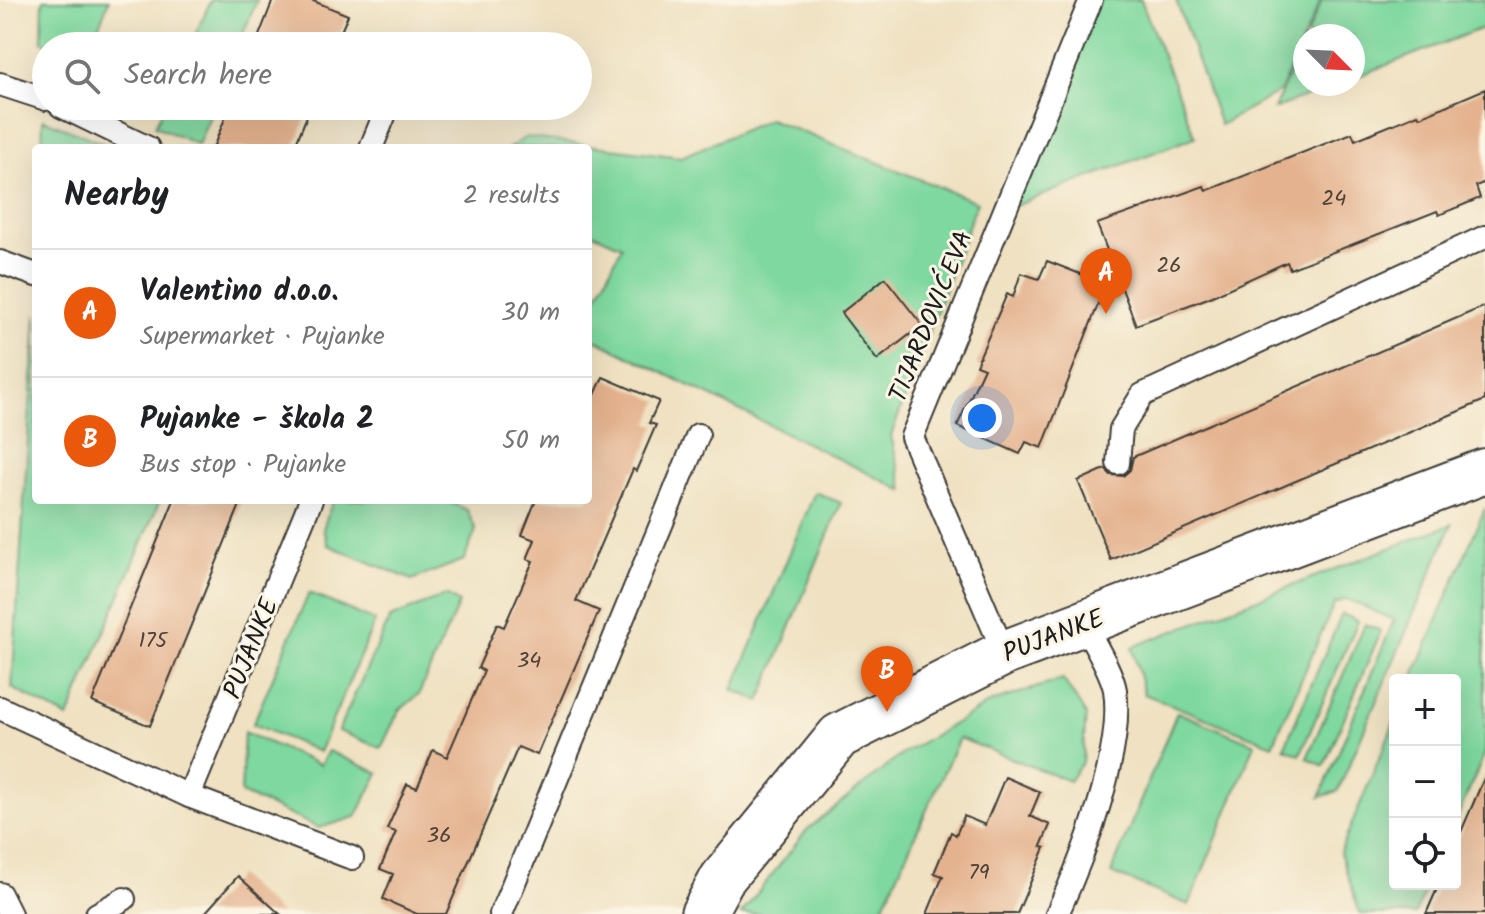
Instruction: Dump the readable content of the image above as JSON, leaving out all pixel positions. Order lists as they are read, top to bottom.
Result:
{
  "streets": {
    "street": ["PUJANKE"],
    "lane": ["TIJARDOVIĆEVA"]
  },
  "crossings": [
    ["TIJARDOVIĆEVA", "PUJANKE"]
  ],
  "house_numbers": [
    "24",
    "26",
    "175",
    "34",
    "36",
    "79"
  ],
  "north": "bottom right",
  "page": {
    "search": "Search here",
    "heading": ["Nearby", "2 results"],
    "pins": ["A", "B"],
    "list": [
      {
        "mark": "A",
        "name": "Valentino d.o.o.",
        "note": "Supermarket · Pujanke",
        "value": "30 m"
      },
      {
        "mark": "B",
        "name": "Pujanke - škola 2",
        "note": "Bus stop · Pujanke",
        "value": "50 m"
      }
    ],
    "map_buttons": ["+", "−"]
  }
}
